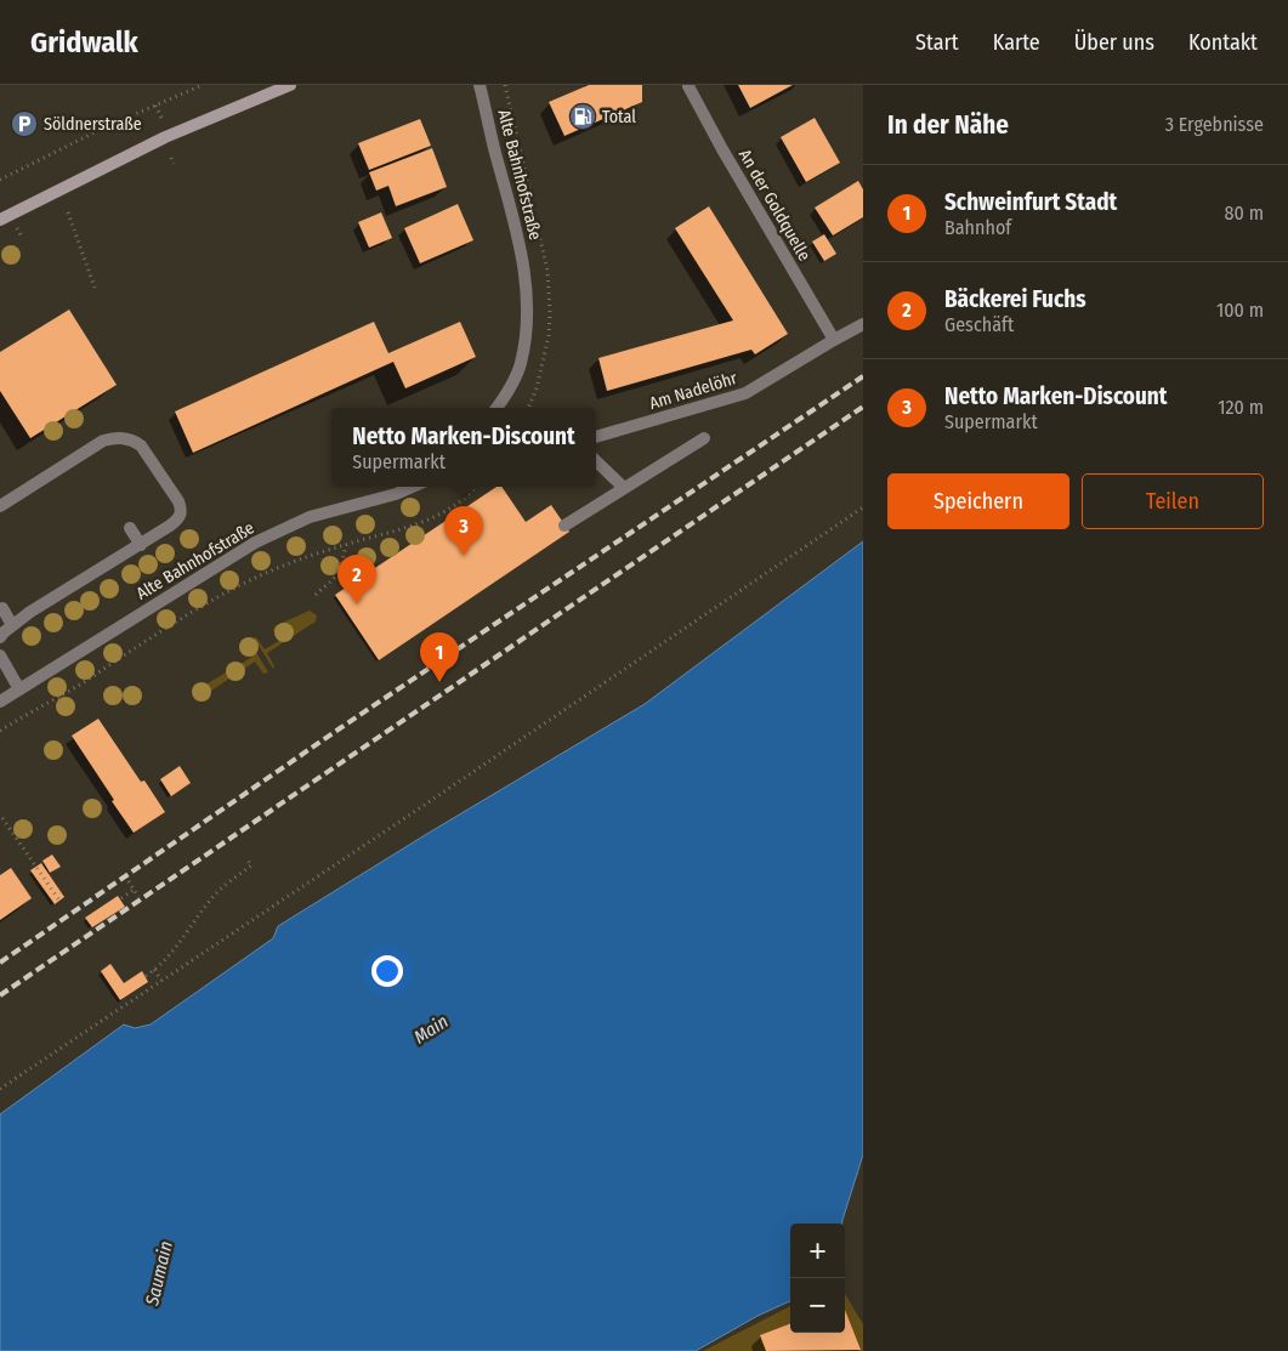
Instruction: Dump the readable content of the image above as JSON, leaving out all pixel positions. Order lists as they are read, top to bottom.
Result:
{
  "streets": {
    "street": ["Alte Bahnhofstraße", "An der Goldquelle", "Am Nadelöhr"]
  },
  "crossings": [
    ["An der Goldquelle", "Am Nadelöhr"]
  ],
  "water": ["Main", "Saumain"],
  "places": {
    "fuel station": ["Total"],
    "parking": ["Söldnerstraße"]
  },
  "page": {
    "header": "Gridwalk",
    "nav": [
      "Start",
      "Karte",
      "Über uns",
      "Kontakt"
    ],
    "heading": ["In der Nähe", "3 Ergebnisse"],
    "list": [
      {
        "mark": "1",
        "name": "Schweinfurt Stadt",
        "note": "Bahnhof",
        "value": "80 m"
      },
      {
        "mark": "2",
        "name": "Bäckerei Fuchs",
        "note": "Geschäft",
        "value": "100 m"
      },
      {
        "mark": "3",
        "name": "Netto Marken-Discount",
        "note": "Supermarkt",
        "value": "120 m"
      }
    ],
    "popup": ["Netto Marken-Discount", "Supermarkt"],
    "buttons": ["Speichern", "Teilen"],
    "pins": ["3", "2", "1"],
    "map_buttons": ["+", "−"]
  }
}
